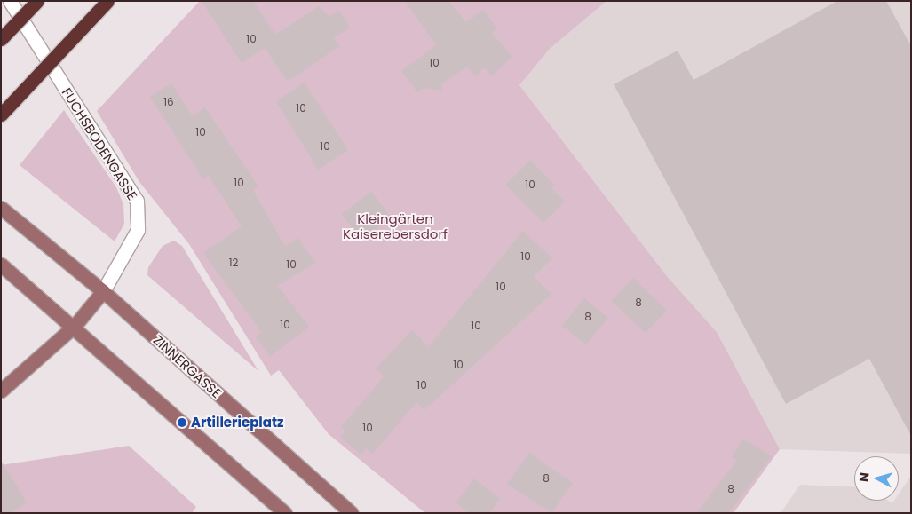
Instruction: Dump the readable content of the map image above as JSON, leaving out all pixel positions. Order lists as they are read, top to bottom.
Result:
{
  "streets": {
    "main road": ["ZINNERGASSE"],
    "street": ["FUCHSBODENGASSE"]
  },
  "crossings": [
    ["FUCHSBODENGASSE", "ZINNERGASSE"]
  ],
  "parks": ["Kleingärten Kaiserebersdorf"],
  "places": ["Artillerieplatz"],
  "house_numbers": [
    "10",
    "10",
    "16",
    "10",
    "10",
    "10",
    "10",
    "10",
    "10",
    "12",
    "10",
    "10",
    "8",
    "8",
    "10",
    "10",
    "10",
    "10",
    "10",
    "8",
    "8"
  ],
  "north": "left"
}
